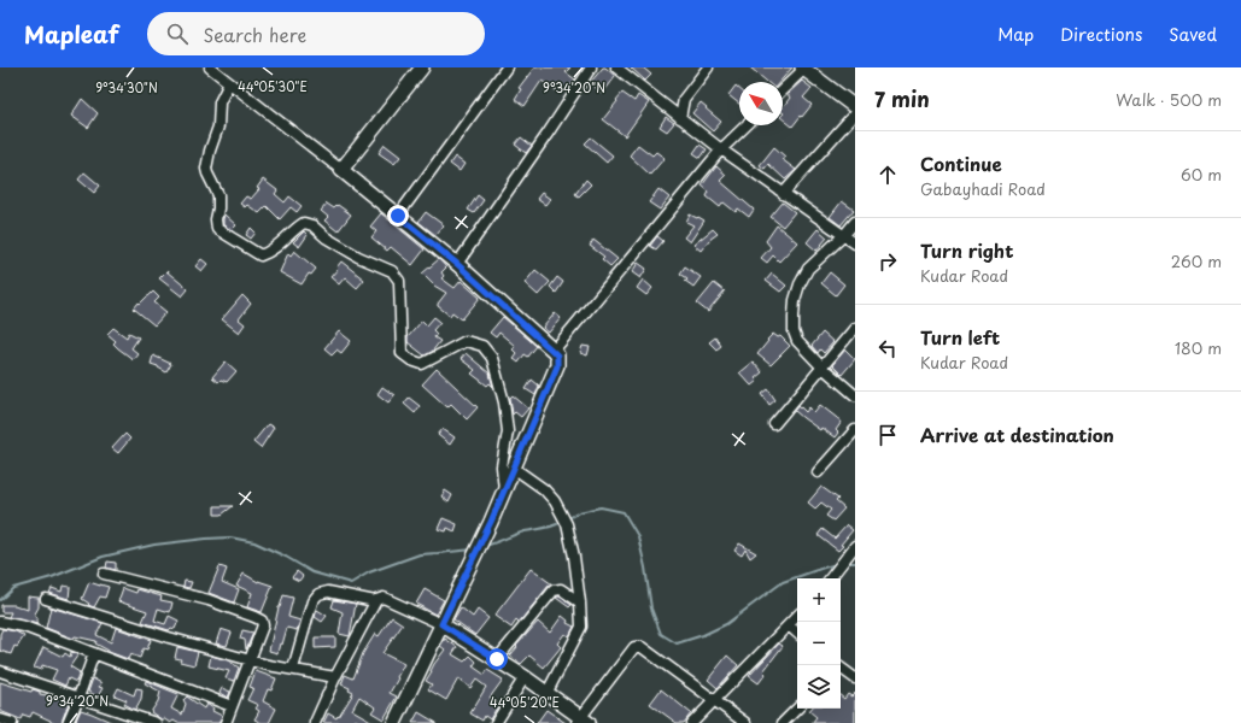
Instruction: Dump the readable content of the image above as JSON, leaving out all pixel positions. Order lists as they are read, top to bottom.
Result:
{
  "north": "top left",
  "page": {
    "header": "Mapleaf",
    "search": "Search here",
    "nav": ["Map", "Directions", "Saved"],
    "heading": ["7 min", "Walk · 500 m"],
    "list": [
      ["Continue", "Gabayhadi Road", "60 m"],
      ["Turn right", "Kudar Road", "260 m"],
      ["Turn left", "Kudar Road", "180 m"],
      "Arrive at destination"
    ],
    "map_buttons": ["+", "−"]
  },
  "coordinates": [
    "44°05'30\"E",
    "9°34'30\"N",
    "9°34'20\"N",
    "44°05'20\"E"
  ]
}
